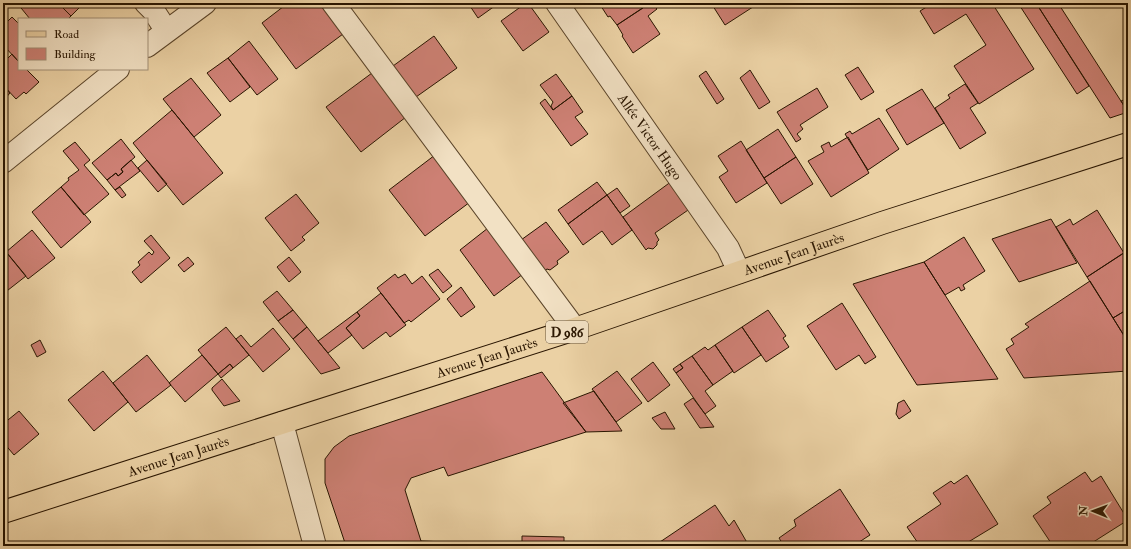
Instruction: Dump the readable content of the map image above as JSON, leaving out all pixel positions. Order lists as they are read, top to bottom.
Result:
{
  "streets": {
    "main road": ["Avenue Jean Jaurès", "D 986"],
    "street": ["Allée Victor Hugo"]
  },
  "crossings": [
    ["Allée Victor Hugo", "Avenue Jean Jaurès"]
  ],
  "legend": ["Road", "Building"],
  "north": "left"
}
